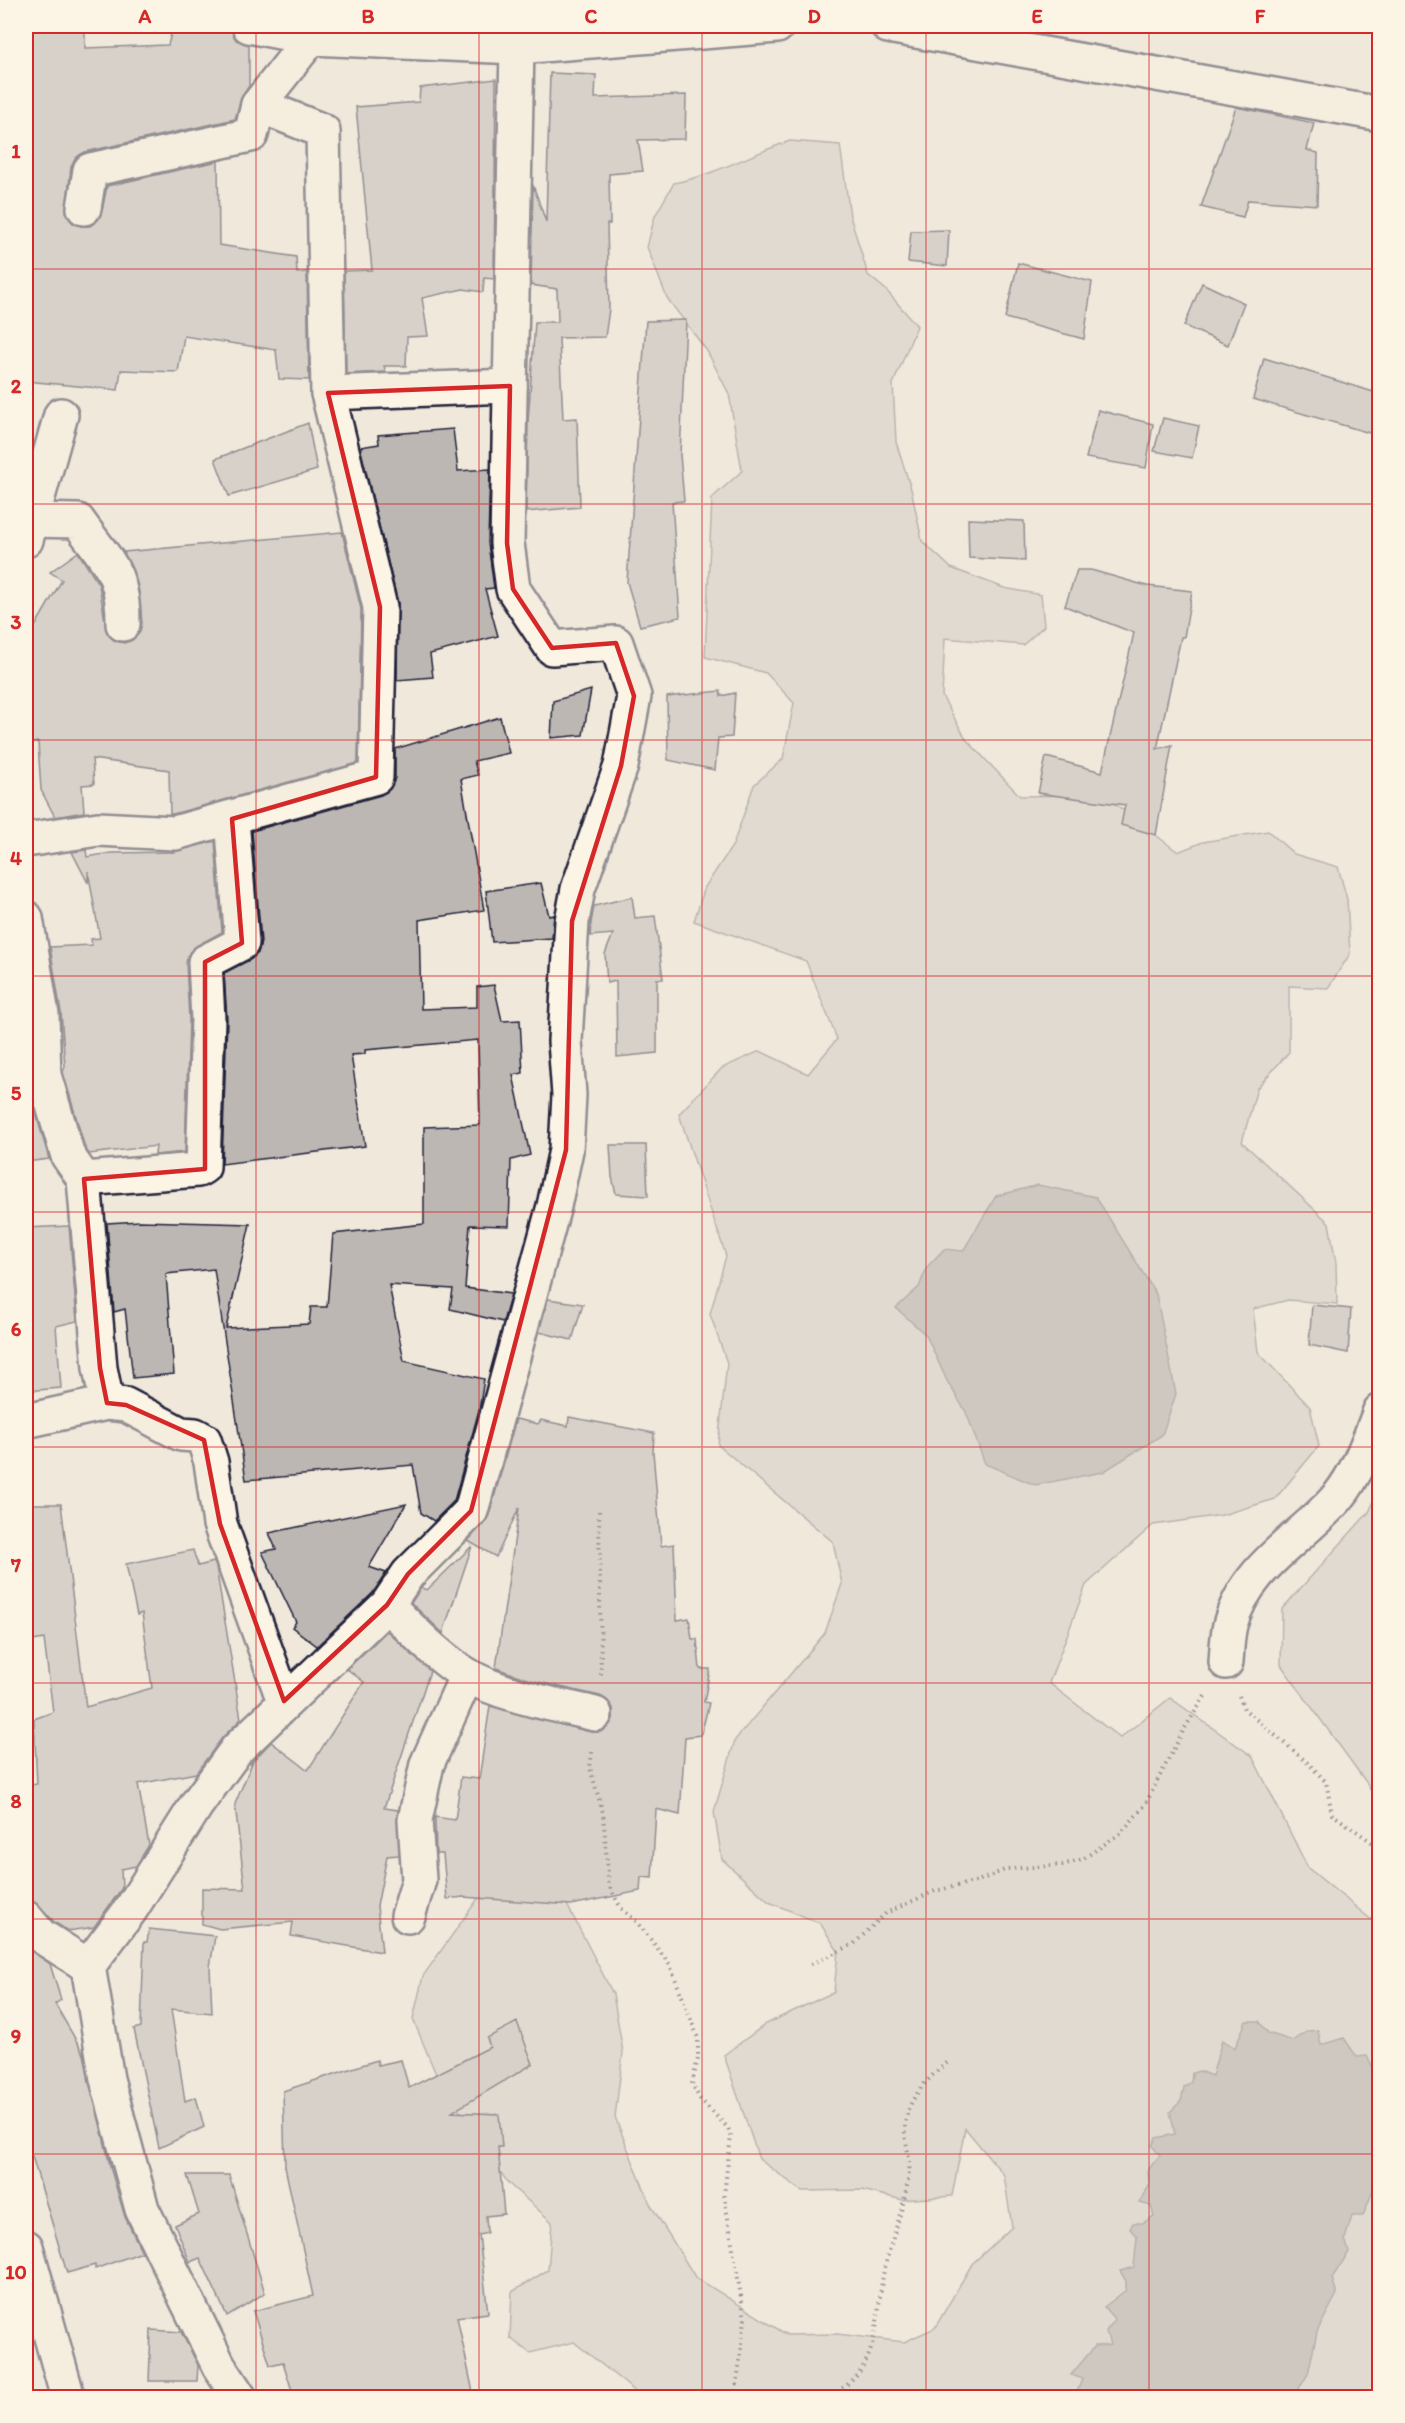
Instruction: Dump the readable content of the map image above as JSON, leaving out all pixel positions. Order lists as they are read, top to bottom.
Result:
{
  "grid": {
    "columns": [
      "A",
      "B",
      "C",
      "D",
      "E",
      "F"
    ],
    "rows": [
      "1",
      "2",
      "3",
      "4",
      "5",
      "6",
      "7",
      "8",
      "9",
      "10"
    ]
  }
}
